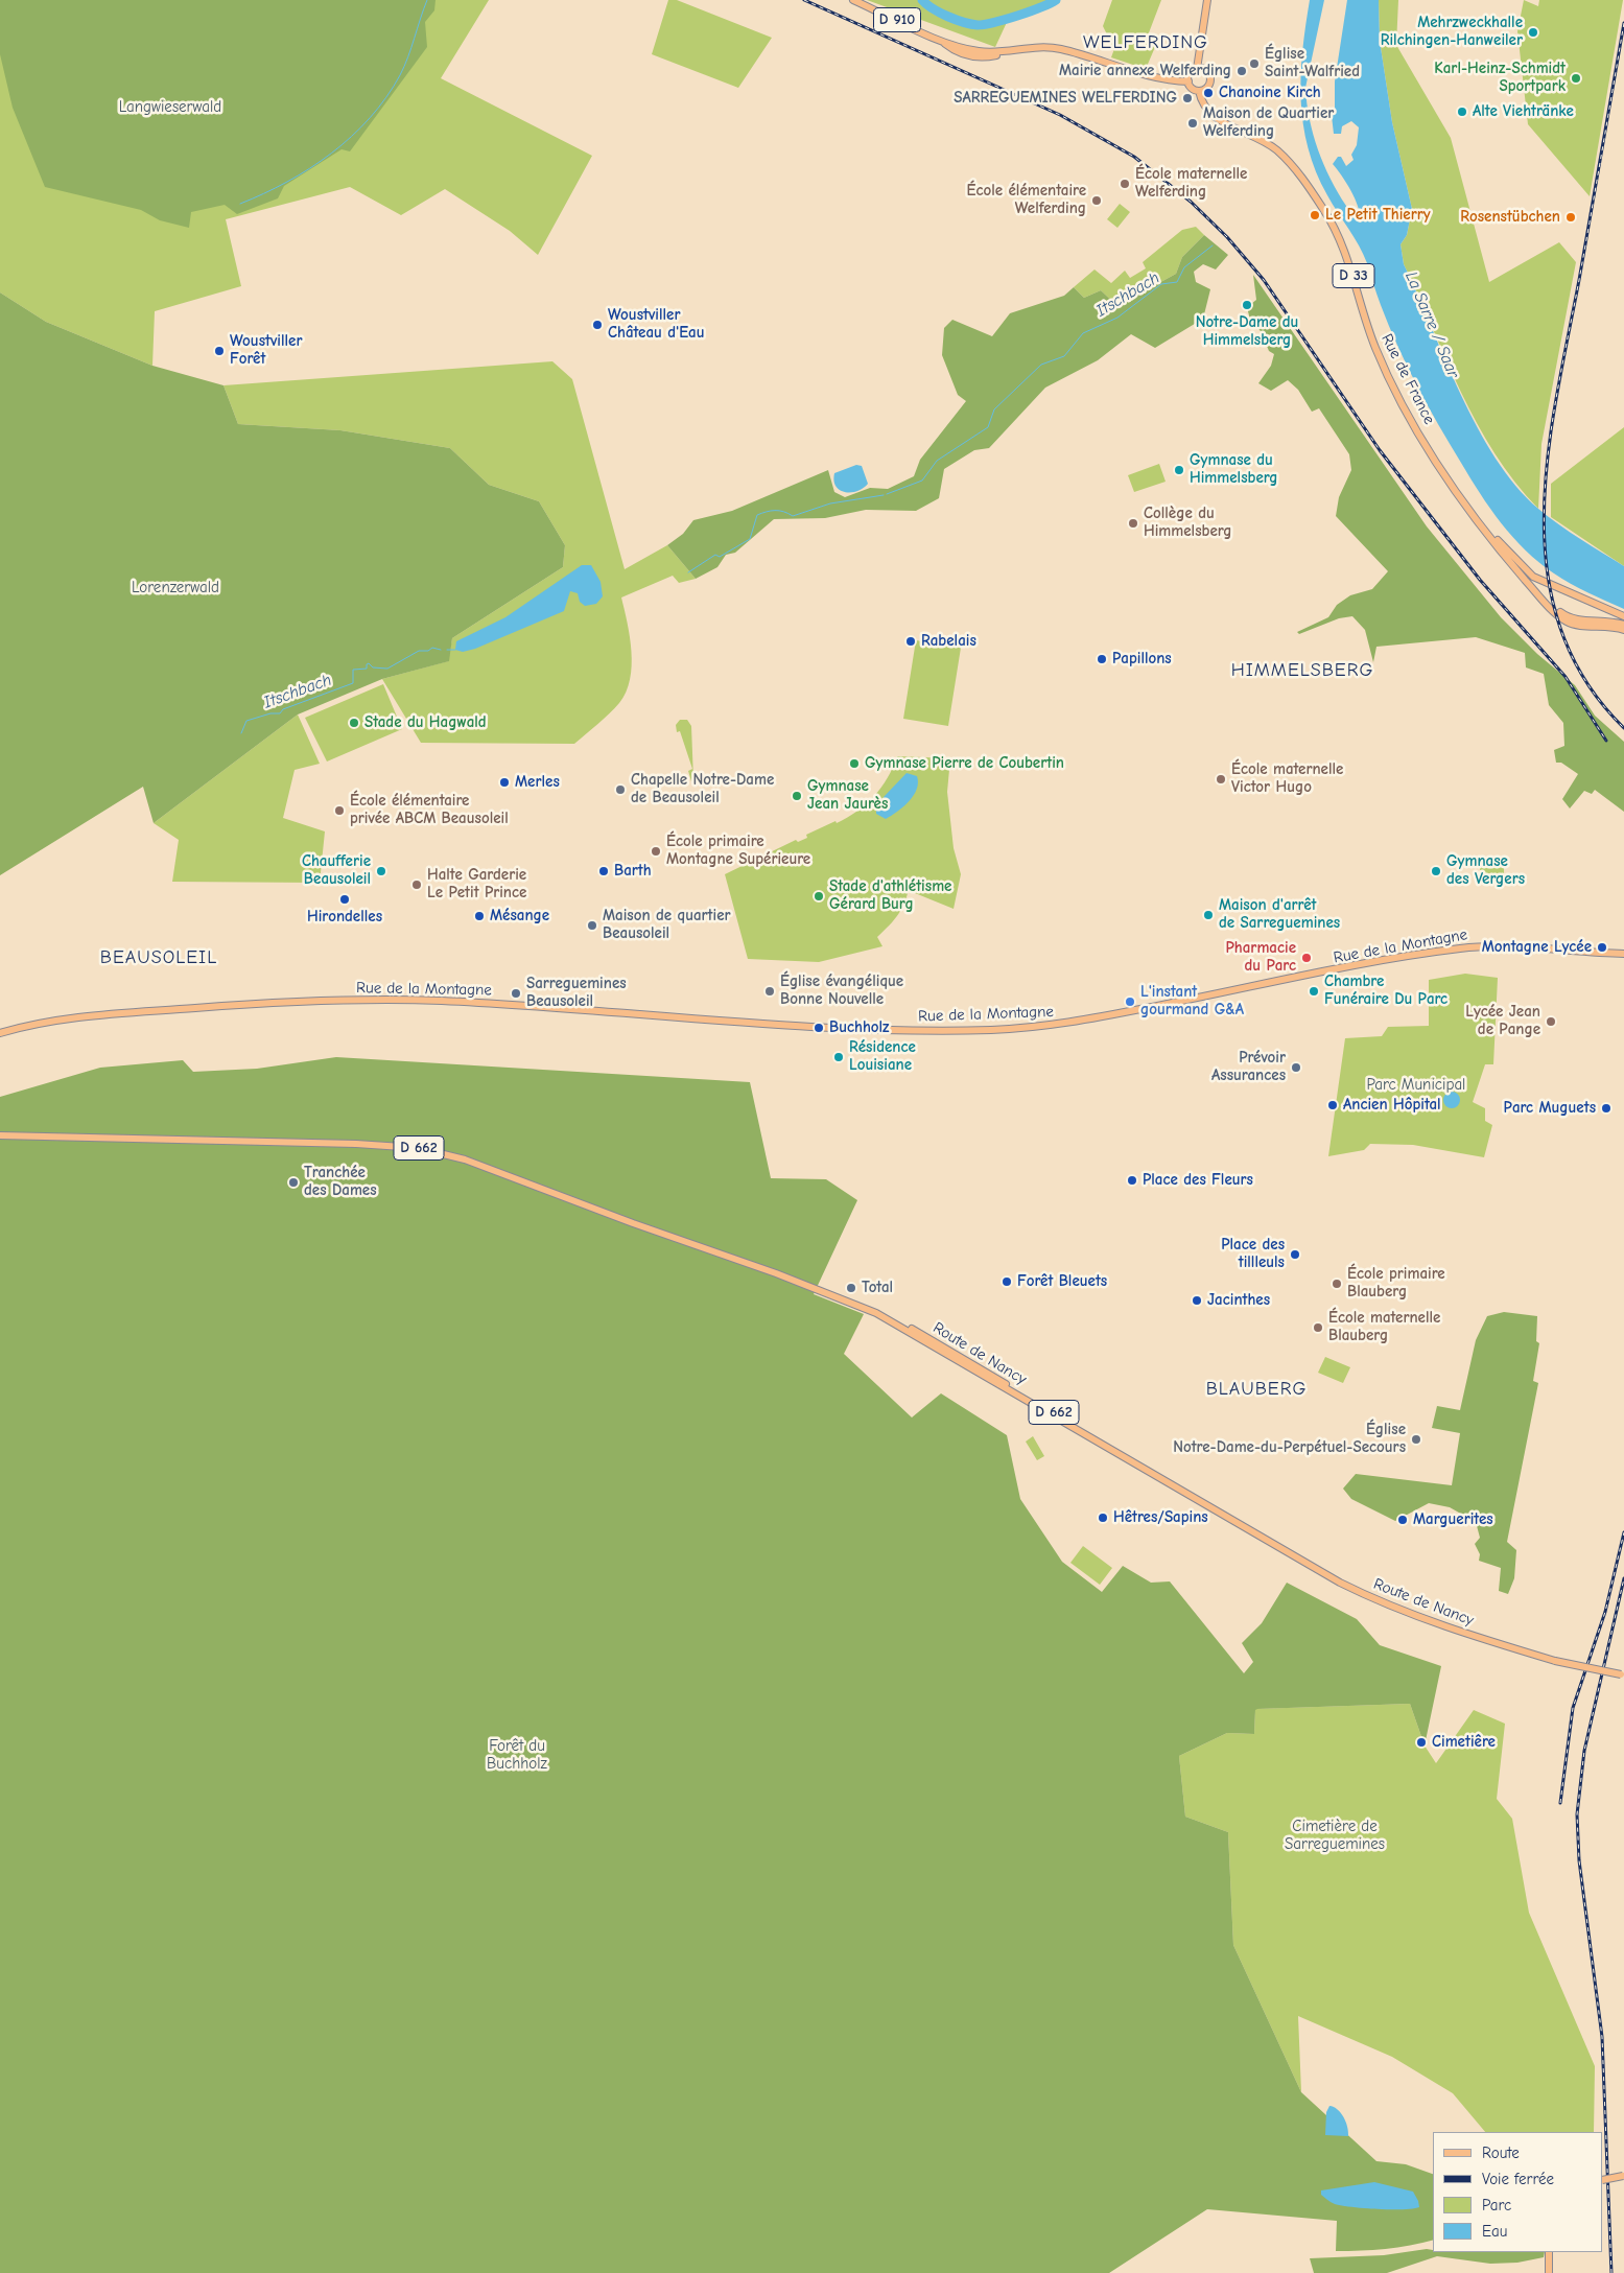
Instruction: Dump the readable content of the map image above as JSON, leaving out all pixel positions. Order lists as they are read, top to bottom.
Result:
{
  "streets": {
    "main road": [
      "D 910",
      "D 33",
      "Rue de France",
      "Rue de la Montagne",
      "D 662",
      "Route de Nancy"
    ]
  },
  "crossings": [
    ["D 910", "Rue de France"],
    ["D 33", "Rue de France"]
  ],
  "districts": [
    "WELFERDING",
    "HIMMELSBERG",
    "BEAUSOLEIL",
    "BLAUBERG"
  ],
  "water": ["Itschbach", "La Sarre / Saar"],
  "parks": [
    "Langwieserwald",
    "Lorenzerwald",
    "Parc Municipal",
    "Forêt du Buchholz",
    "Cimetière de Sarreguemines"
  ],
  "places": [
    "Mehrzweckhalle Rilchingen-Hanweiler",
    "Église Saint-Walfried",
    "Mairie annexe Welferding",
    "Karl-Heinz-Schmidt Sportpark",
    "Chanoine Kirch",
    "SARREGUEMINES WELFERDING",
    "Alte Viehtränke",
    "Maison de Quartier Welferding",
    "École maternelle Welferding",
    "École élémentaire Welferding",
    "Le Petit Thierry",
    "Rosenstübchen",
    "Notre-Dame du Himmelsberg",
    "Woustviller Château d'Eau",
    "Woustviller Forêt",
    "Gymnase du Himmelsberg",
    "Collège du Himmelsberg",
    "Rabelais",
    "Papillons",
    "Stade du Hagwald",
    "Gymnase Pierre de Coubertin",
    "École maternelle Victor Hugo",
    "Merles",
    "Chapelle Notre-Dame de Beausoleil",
    "Gymnase Jean Jaurès",
    "École élémentaire privée ABCM Beausoleil",
    "École primaire Montagne Supérieure",
    "Chaufferie Beausoleil",
    "Barth",
    "Gymnase des Vergers",
    "Halte Garderie Le Petit Prince",
    "Stade d'athlétisme Gérard Burg",
    "Hirondelles",
    "Maison d'arrêt de Sarreguemines",
    "Mésange",
    "Maison de quartier Beausoleil",
    "Montagne Lycée",
    "Pharmacie du Parc",
    "Église évangélique Bonne Nouvelle",
    "Chambre Funéraire Du Parc",
    "Sarreguemines Beausoleil",
    "L'instant gourmand G&A",
    "Lycée Jean de Pange",
    "Buchholz",
    "Résidence Louisiane",
    "Prévoir Assurances",
    "Ancien Hôpital",
    "Parc Muguets",
    "Place des Fleurs",
    "Tranchée des Dames",
    "Place des tillleuls",
    "Forêt Bleuets",
    "École primaire Blauberg",
    "Total",
    "Jacinthes",
    "École maternelle Blauberg",
    "Église Notre-Dame-du-Perpétuel-Secours",
    "Hêtres/Sapins",
    "Marguerites",
    "Cimetiêre"
  ],
  "legend": [
    "Route",
    "Voie ferrée",
    "Parc",
    "Eau"
  ]
}
